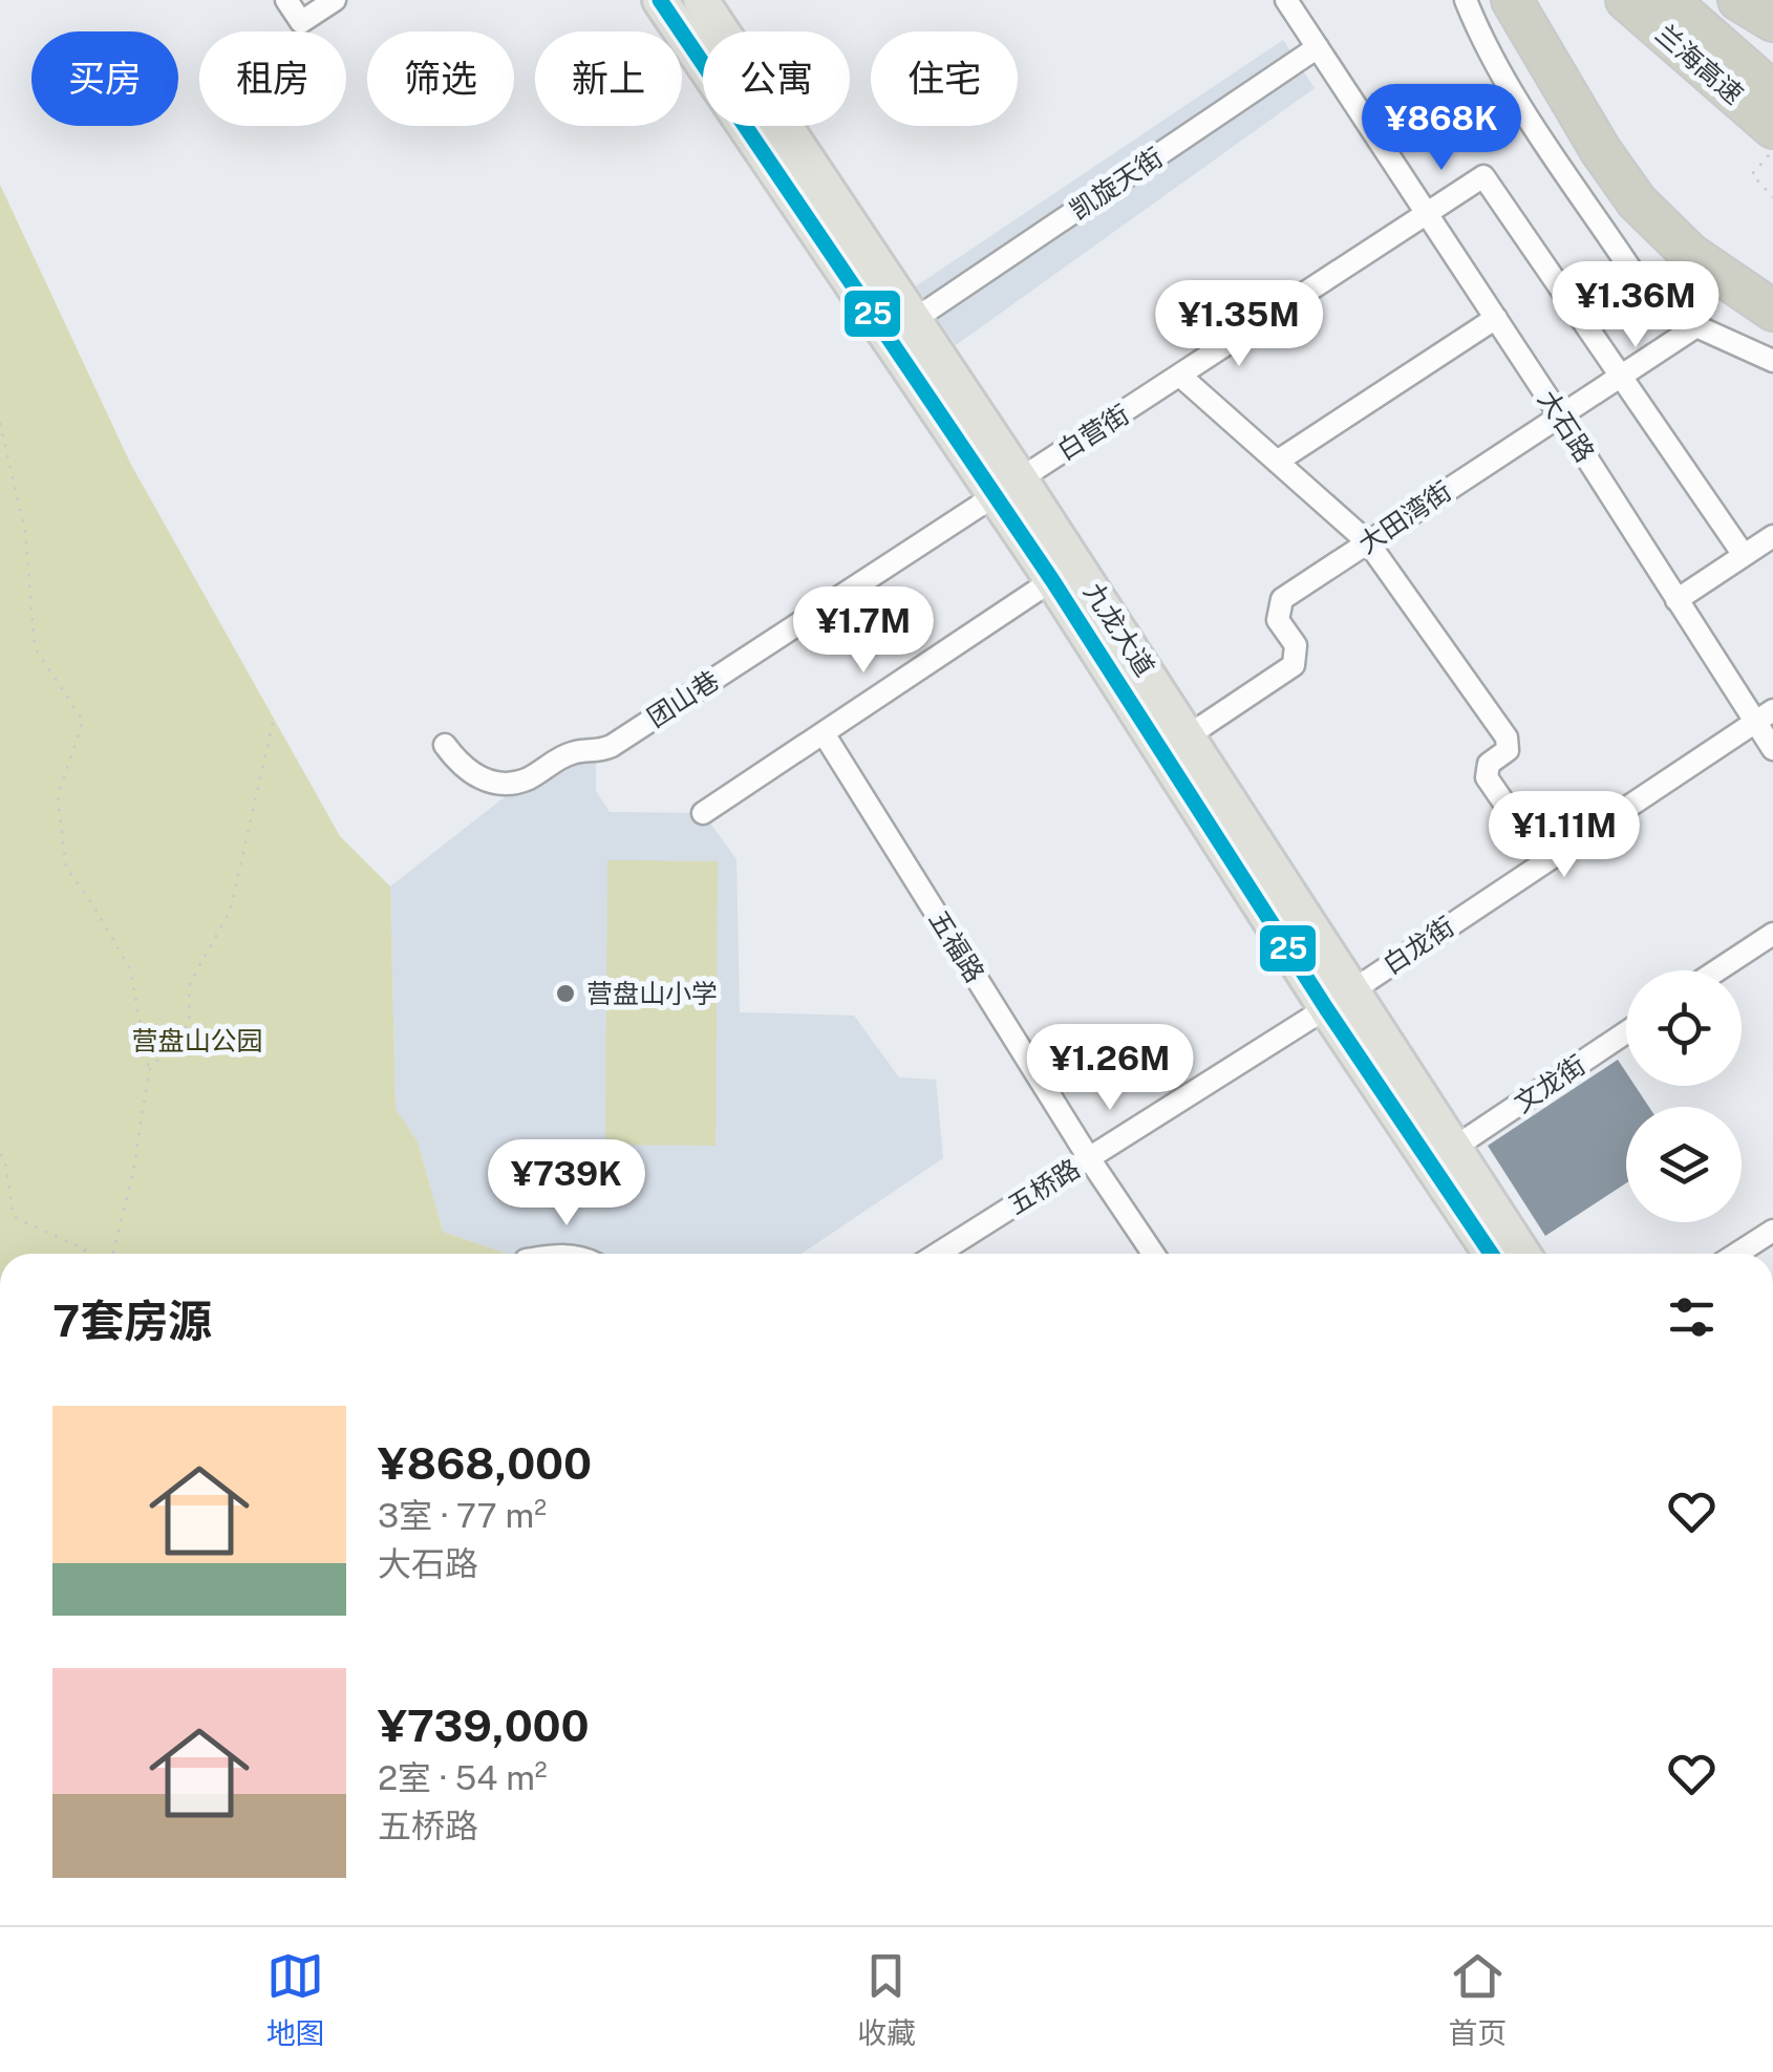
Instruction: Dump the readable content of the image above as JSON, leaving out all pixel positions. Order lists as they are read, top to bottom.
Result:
{
  "streets": {
    "highway": ["兰海高速"],
    "main road": ["九龙大道"],
    "street": [
      "凯旋天街",
      "大石路",
      "白营街",
      "大田湾街",
      "团山巷",
      "白龙街",
      "五福路",
      "文龙街",
      "五桥路"
    ]
  },
  "crossings": [
    ["凯旋天街", "大石路"],
    ["凯旋天街", "九龙大道"],
    ["大石路", "白营街"],
    ["大石路", "大田湾街"],
    ["大石路", "白龙街"],
    ["白营街", "大田湾街"],
    ["白营街", "九龙大道"],
    ["白营街", "团山巷"],
    ["大田湾街", "九龙大道"],
    ["九龙大道", "团山巷"],
    ["九龙大道", "白龙街"],
    ["九龙大道", "文龙街"],
    ["九龙大道", "五桥路"],
    ["白龙街", "五桥路"],
    ["五福路", "五桥路"]
  ],
  "parks": ["营盘山公园"],
  "places": ["营盘山小学"],
  "lines": ["transit line 25"],
  "page": {
    "chip": [
      "买房",
      "租房",
      "筛选",
      "新上",
      "公寓",
      "住宅"
    ],
    "price": [
      "¥868K",
      "¥1.36M",
      "¥1.35M",
      "¥1.7M",
      "¥1.11M",
      "¥1.26M",
      "¥739K"
    ],
    "heading": "7套房源",
    "list": [
      {
        "name": "¥868,000",
        "note": "3室 · 77 m² · 大石路"
      },
      {
        "name": "¥739,000",
        "note": "2室 · 54 m² · 五桥路"
      }
    ],
    "tabs": ["地图", "收藏", "首页"]
  }
}
